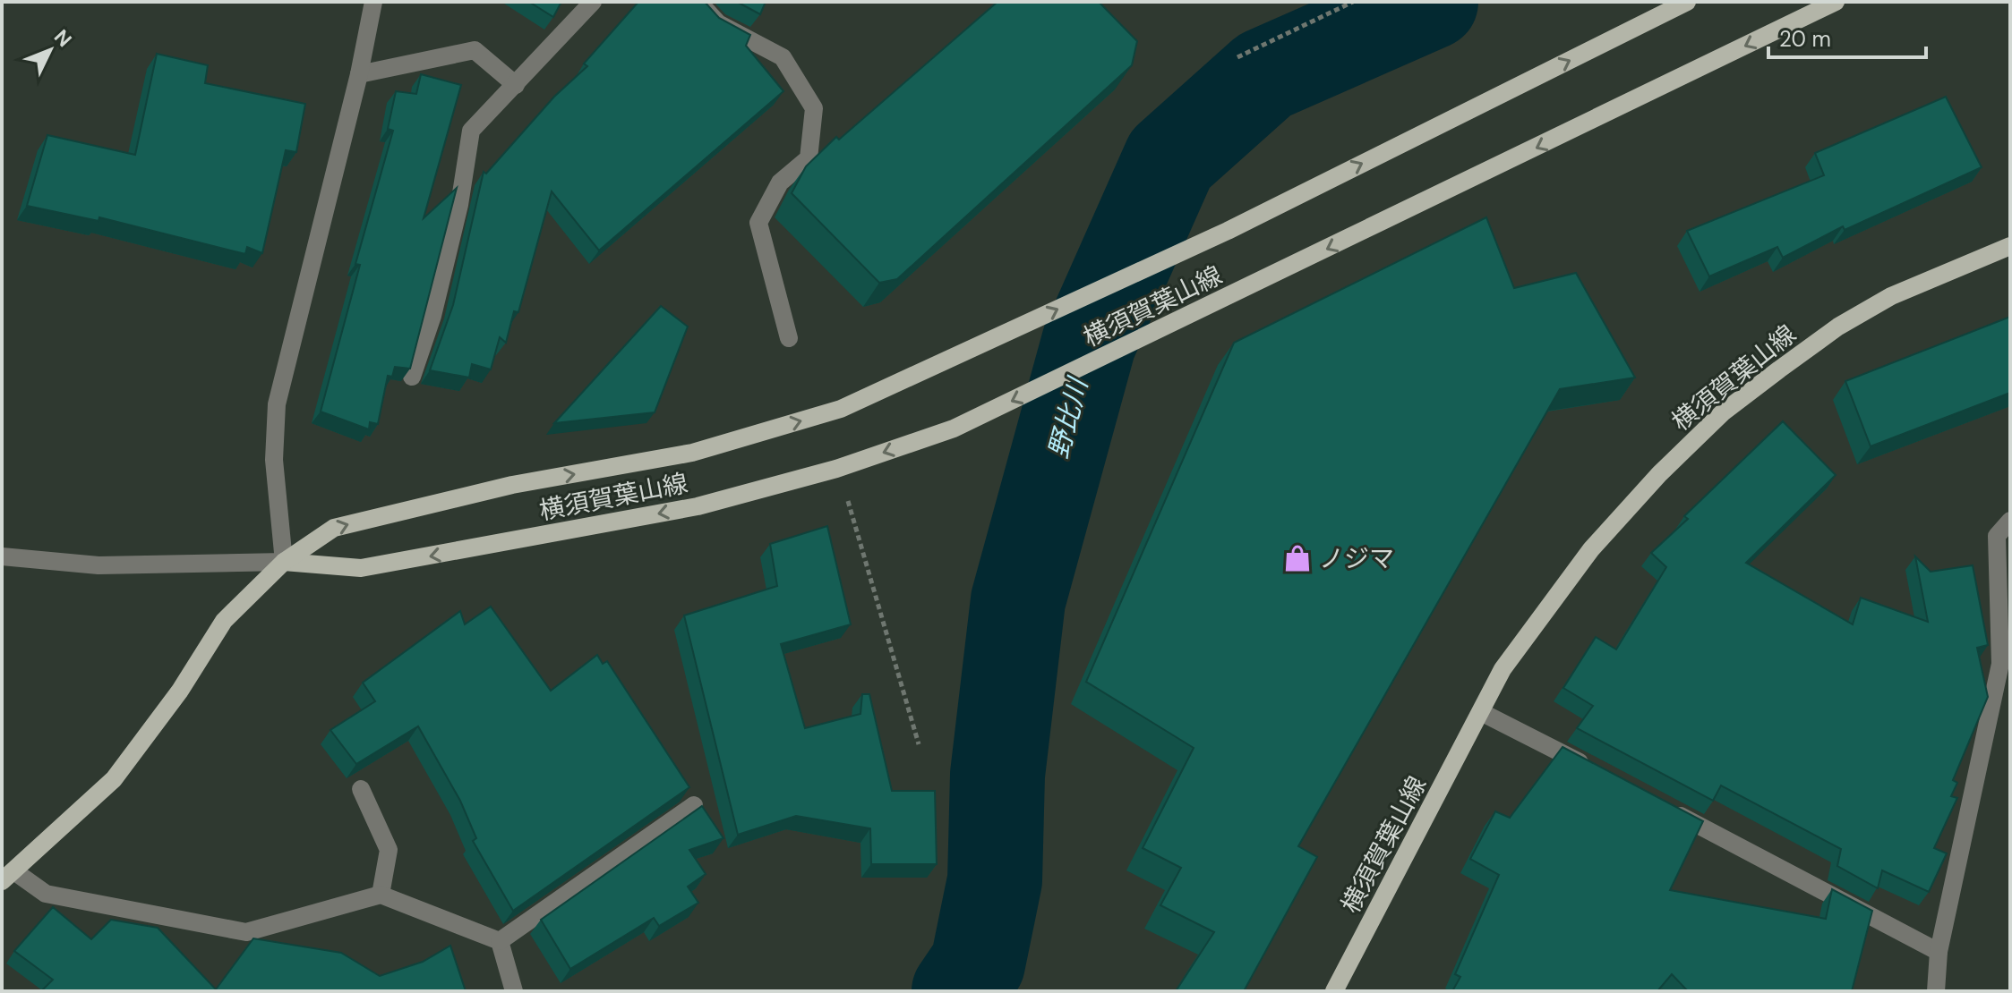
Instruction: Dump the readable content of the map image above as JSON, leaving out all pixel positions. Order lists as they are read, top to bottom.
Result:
{
  "streets": {
    "main road": ["横須賀葉山線"]
  },
  "water": ["野比川"],
  "places": {
    "shop": ["ノジマ"]
  },
  "scale_bar": "20 m",
  "north": "top right"
}
